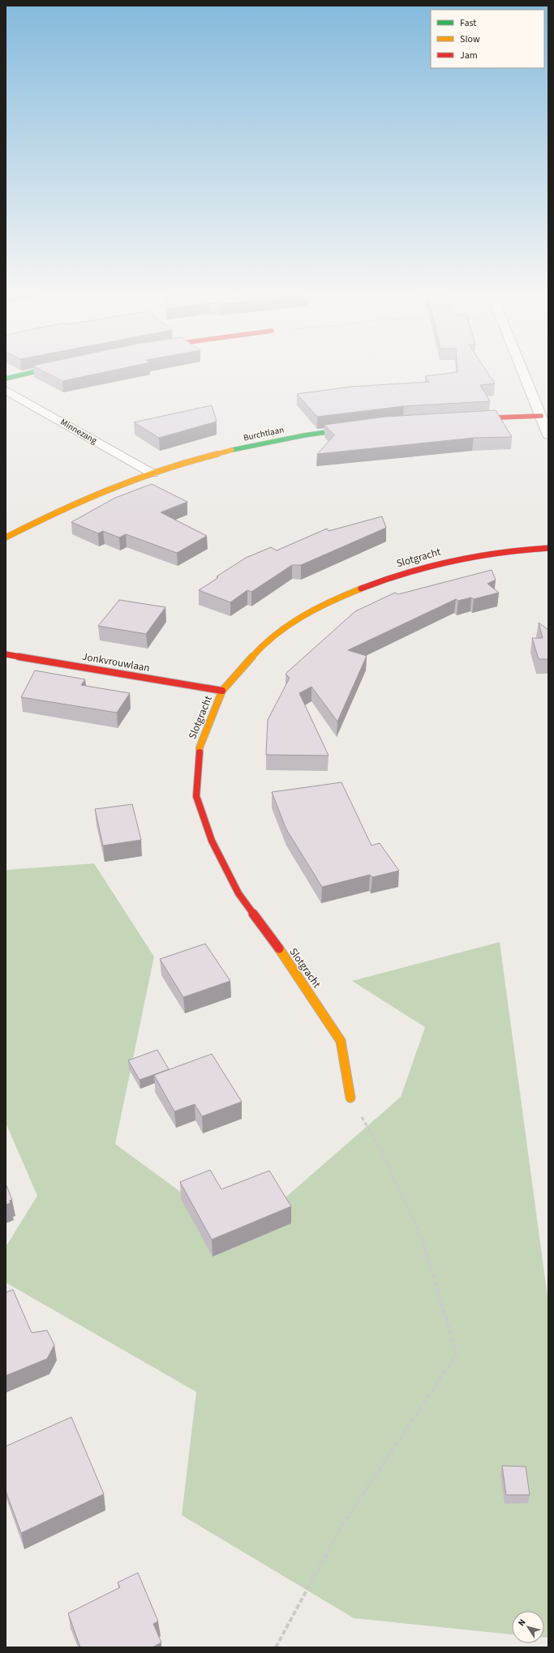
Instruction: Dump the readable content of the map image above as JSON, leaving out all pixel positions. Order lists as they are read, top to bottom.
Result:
{
  "streets": {
    "street": [
      "Minnezang",
      "Burchtlaan",
      "Slotgracht",
      "Jonkvrouwlaan"
    ]
  },
  "crossings": [
    ["Minnezang", "Burchtlaan"],
    ["Slotgracht", "Jonkvrouwlaan"]
  ],
  "legend": ["Fast", "Slow", "Jam"],
  "north": "top left"
}
